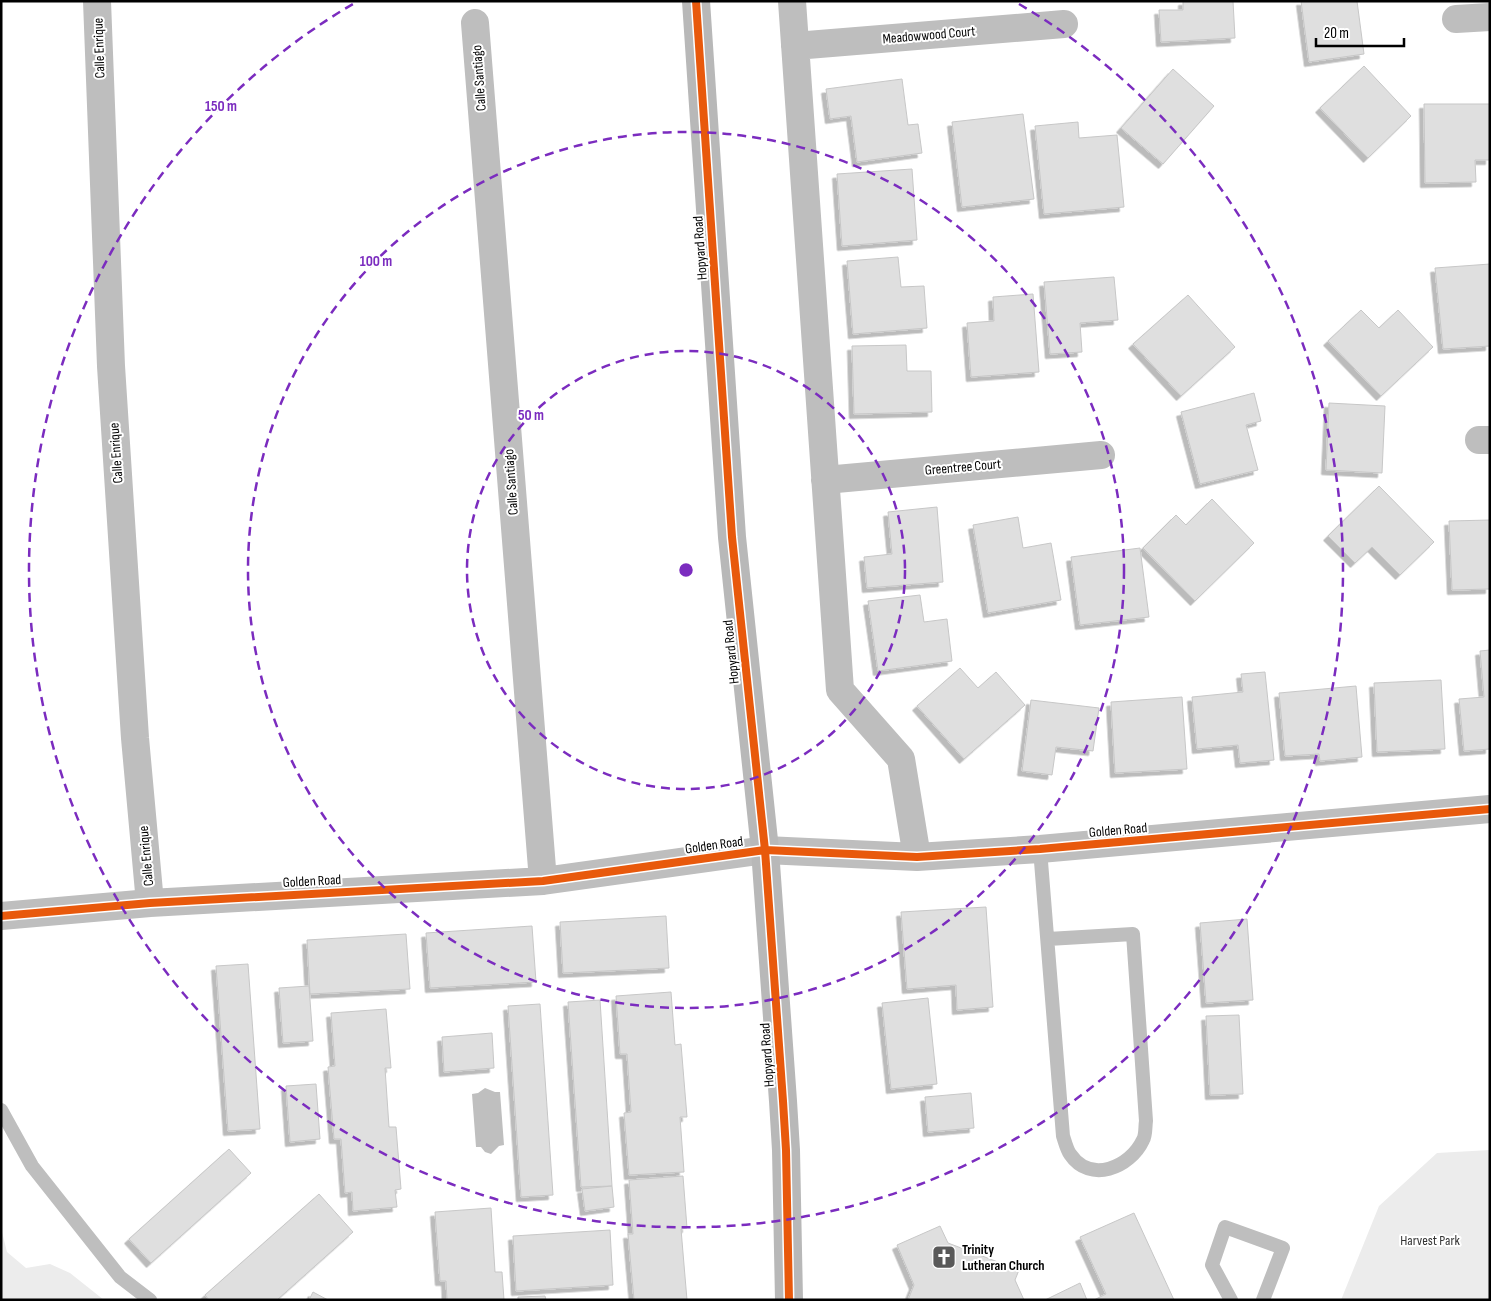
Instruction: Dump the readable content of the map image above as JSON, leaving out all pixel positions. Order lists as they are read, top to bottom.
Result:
{
  "streets": {
    "main road": ["Hopyard Road"],
    "street": [
      "Meadowwood Court",
      "Calle Enrique",
      "Calle Santiago",
      "Greentree Court",
      "Golden Road"
    ]
  },
  "crossings": [
    ["Calle Enrique", "Golden Road"],
    ["Calle Santiago", "Golden Road"],
    ["Hopyard Road", "Golden Road"]
  ],
  "parks": ["Harvest Park"],
  "places": {
    "church": ["Trinity Lutheran Church"]
  },
  "scale_bar": "20 m",
  "rings": ["150 m", "100 m", "50 m"]
}
